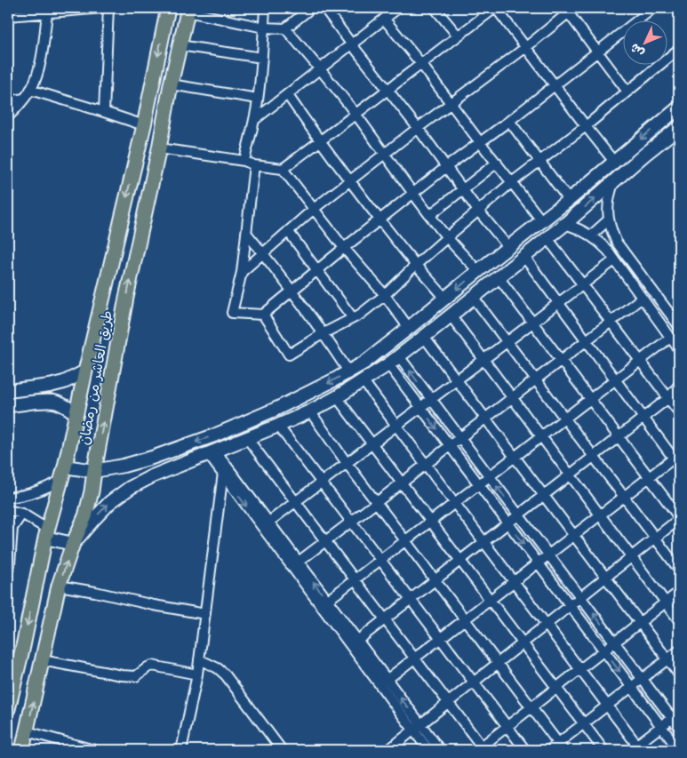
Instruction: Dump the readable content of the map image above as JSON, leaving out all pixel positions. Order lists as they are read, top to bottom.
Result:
{
  "streets": {
    "main road": ["طريق العاشر من رمضان"]
  },
  "north": "bottom left"
}
